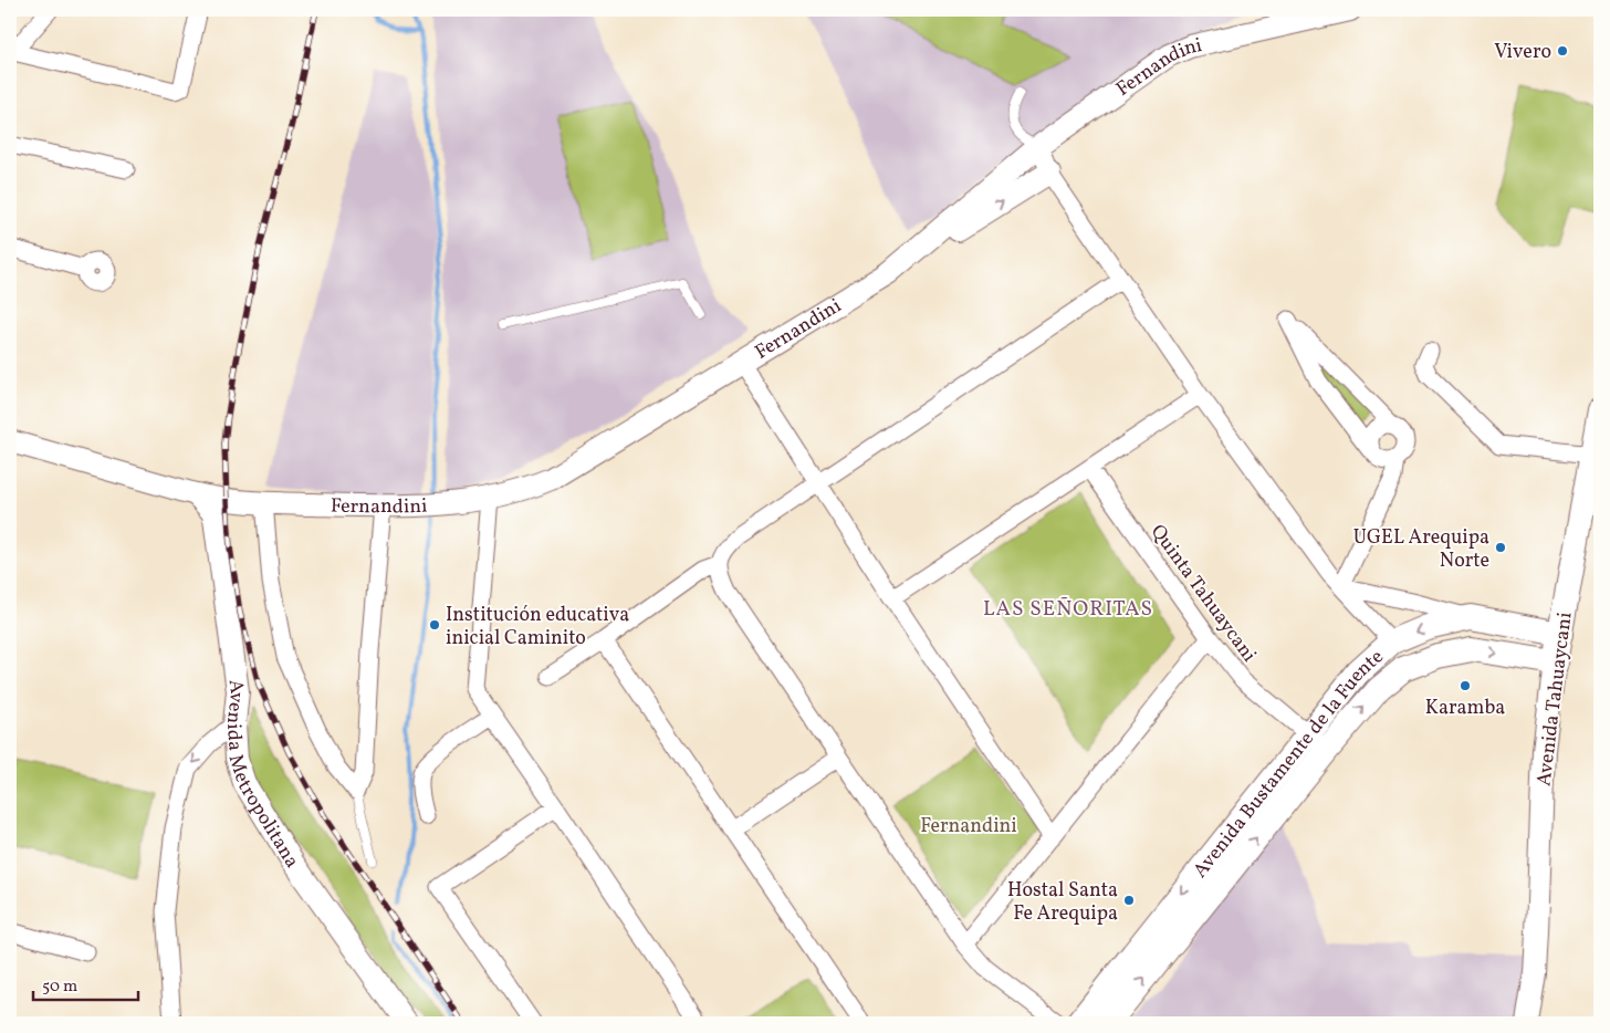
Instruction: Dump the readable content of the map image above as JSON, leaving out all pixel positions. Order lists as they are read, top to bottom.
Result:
{
  "streets": {
    "main road": ["Avenida Tahuaycani", "Avenida Bustamente de la Fuente"],
    "street": ["Fernandini", "Quinta Tahuaycani", "Avenida Metropolitana"]
  },
  "crossings": [
    ["Fernandini", "Avenida Metropolitana"],
    ["Quinta Tahuaycani", "Avenida Bustamente de la Fuente"],
    ["Avenida Tahuaycani", "Avenida Bustamente de la Fuente"]
  ],
  "districts": ["LAS SEÑORITAS"],
  "parks": ["Fernandini"],
  "places": [
    "Vivero",
    "UGEL Arequipa Norte",
    "Institución educativa inicial Caminito",
    "Karamba",
    "Hostal Santa Fe Arequipa"
  ],
  "scale_bar": "50 m"
}
